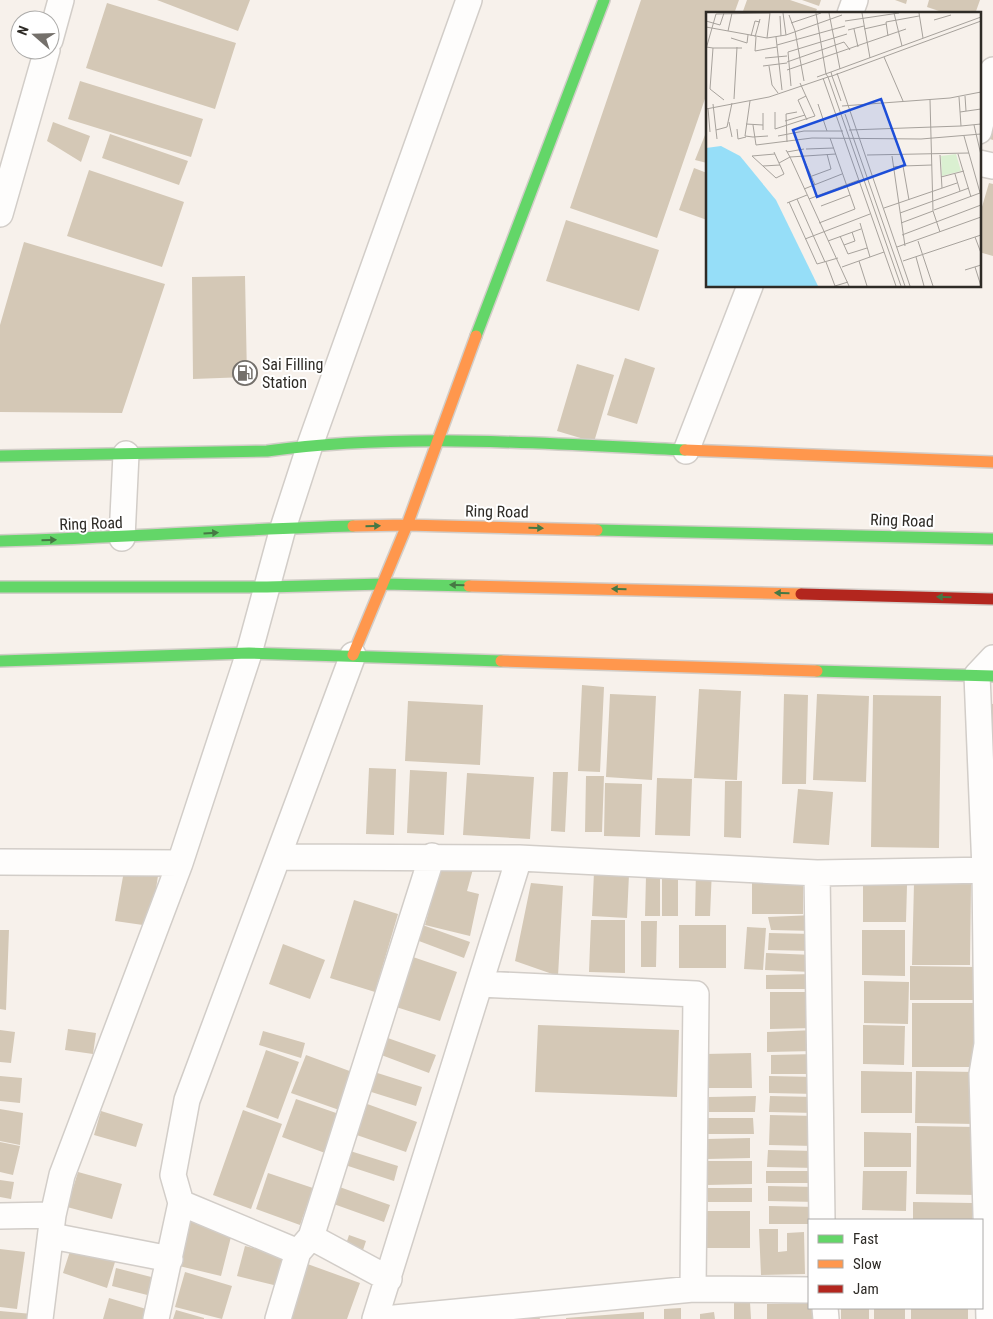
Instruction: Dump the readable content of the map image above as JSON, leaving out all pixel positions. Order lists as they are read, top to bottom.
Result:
{
  "streets": {
    "main road": ["Ring Road"]
  },
  "places": {
    "fuel station": ["Sai Filling Station"]
  },
  "legend": ["Fast", "Slow", "Jam"],
  "north": "left"
}
